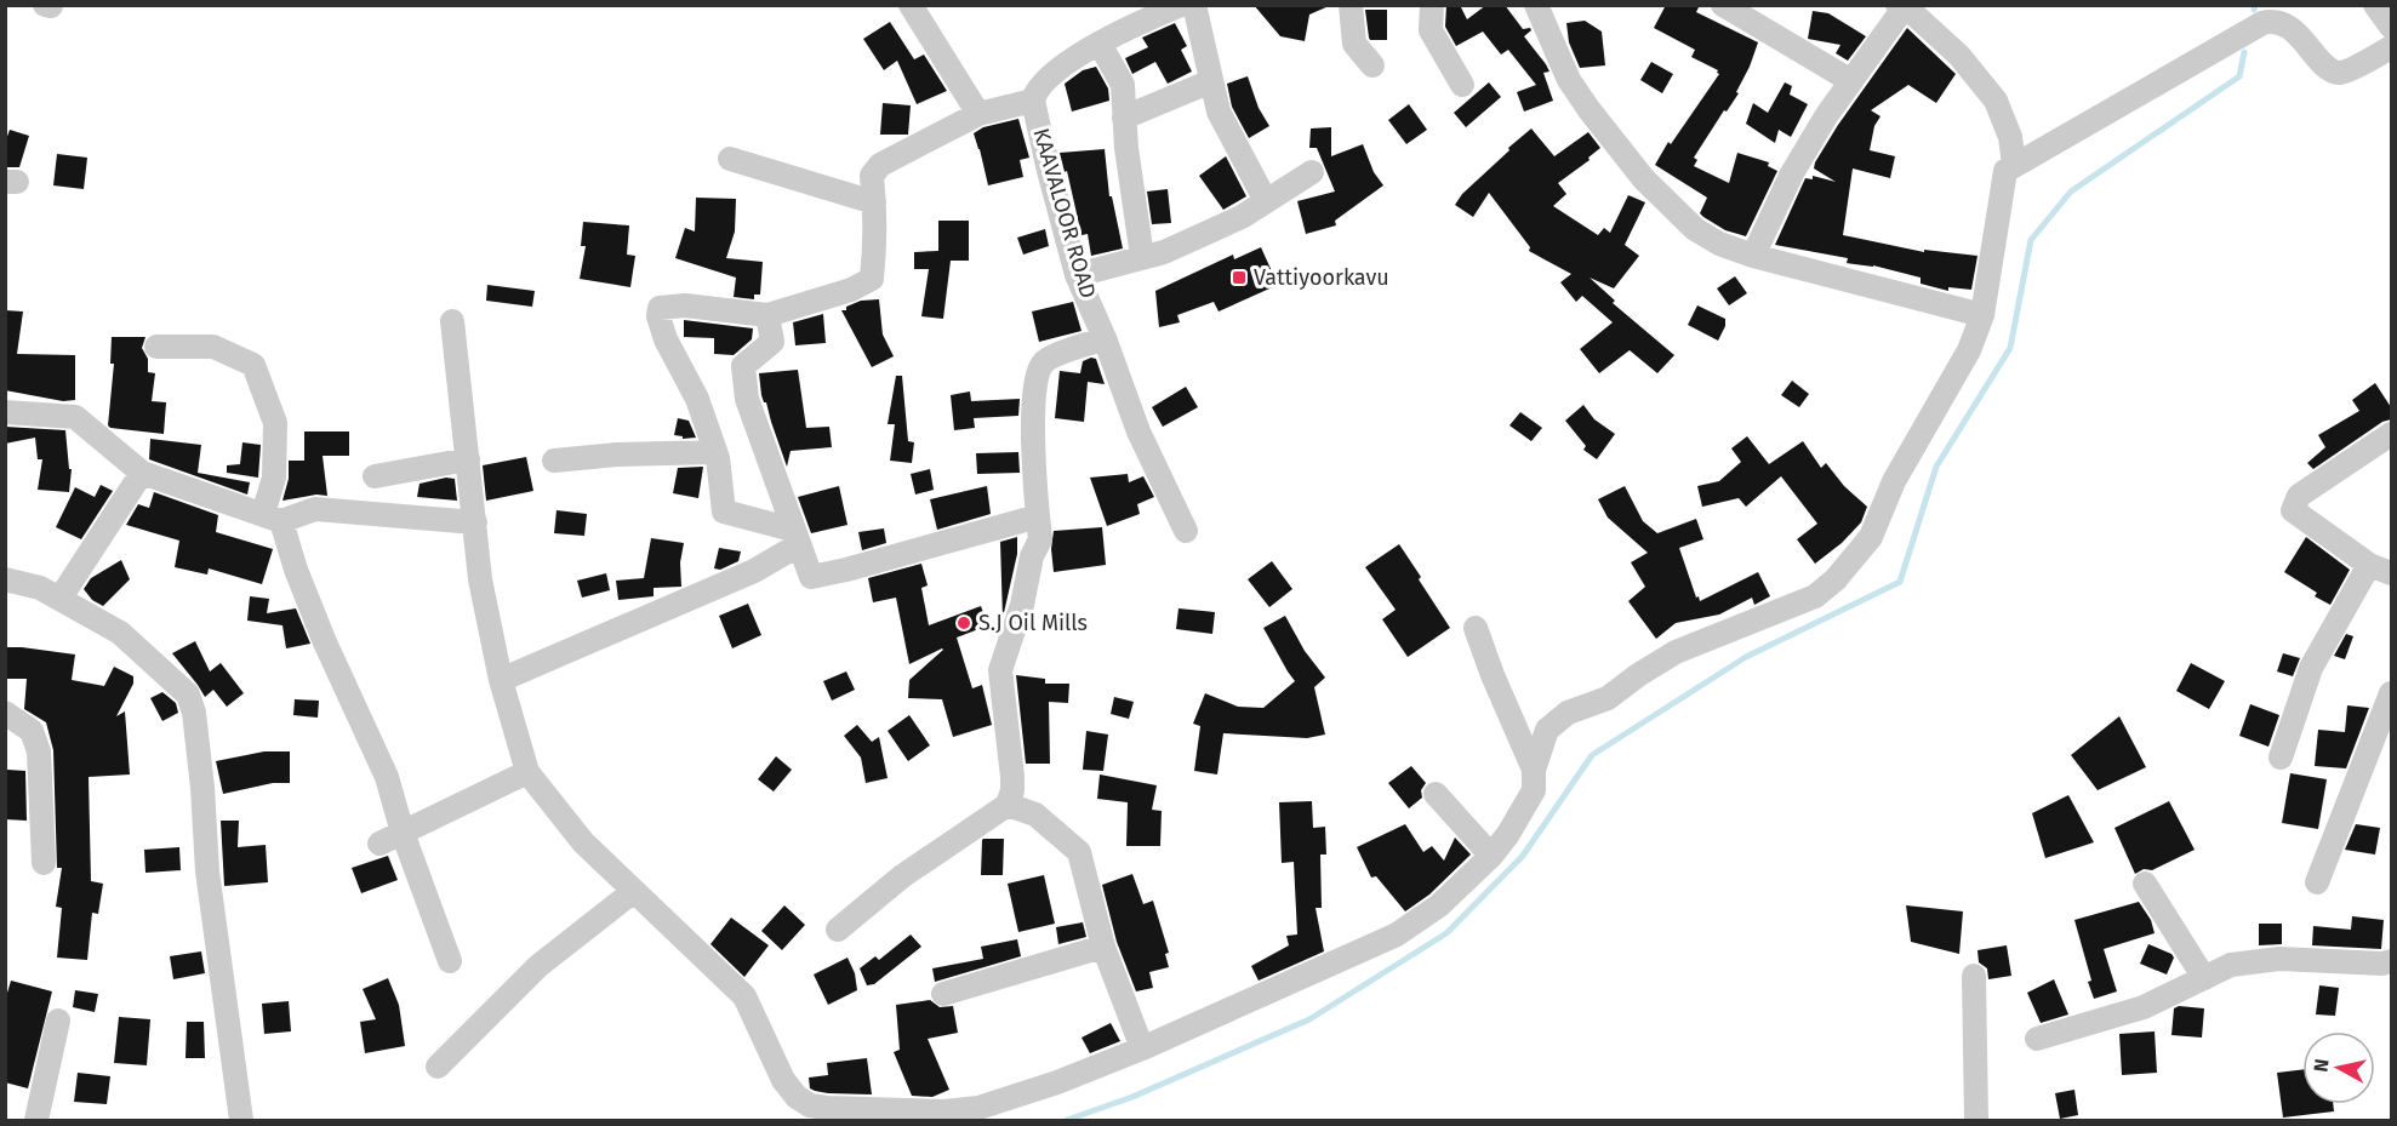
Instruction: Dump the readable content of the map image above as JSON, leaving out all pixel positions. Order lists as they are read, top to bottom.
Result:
{
  "streets": {
    "street": ["KAAVALOOR ROAD"]
  },
  "places": {
    "transit": ["Vattiyoorkavu"],
    "other": ["S.J Oil Mills"]
  },
  "north": "left"
}
